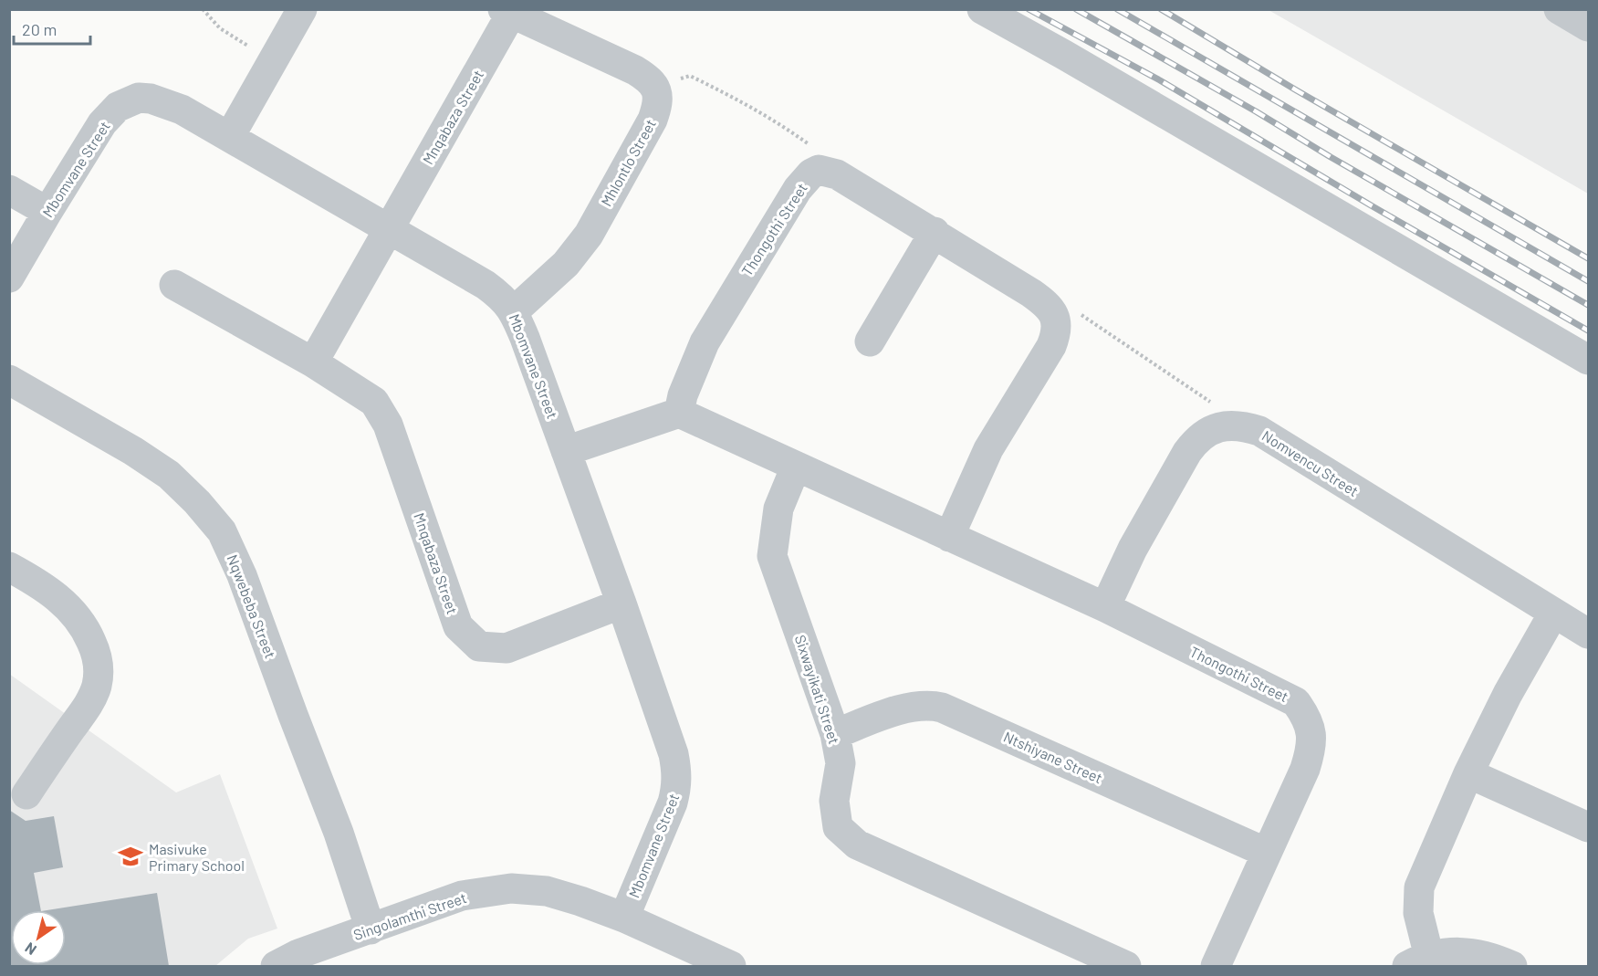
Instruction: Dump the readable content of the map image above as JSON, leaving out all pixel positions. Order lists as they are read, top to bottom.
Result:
{
  "streets": {
    "street": [
      "Mnqabaza Street",
      "Mhlontlo Street",
      "Mbomvane Street",
      "Thongothi Street",
      "Nomvencu Street",
      "Nqwebeba Street",
      "Sixwayikati Street",
      "Ntshiyane Street",
      "Singolamthi Street"
    ]
  },
  "crossings": [
    ["Mnqabaza Street", "Mbomvane Street"],
    ["Mhlontlo Street", "Mbomvane Street"],
    ["Mbomvane Street", "Singolamthi Street"],
    ["Thongothi Street", "Sixwayikati Street"],
    ["Thongothi Street", "Ntshiyane Street"],
    ["Nqwebeba Street", "Singolamthi Street"],
    ["Sixwayikati Street", "Ntshiyane Street"]
  ],
  "places": {
    "school or university": ["Masivuke Primary School"]
  },
  "scale_bar": "20 m",
  "north": "bottom left"
}
